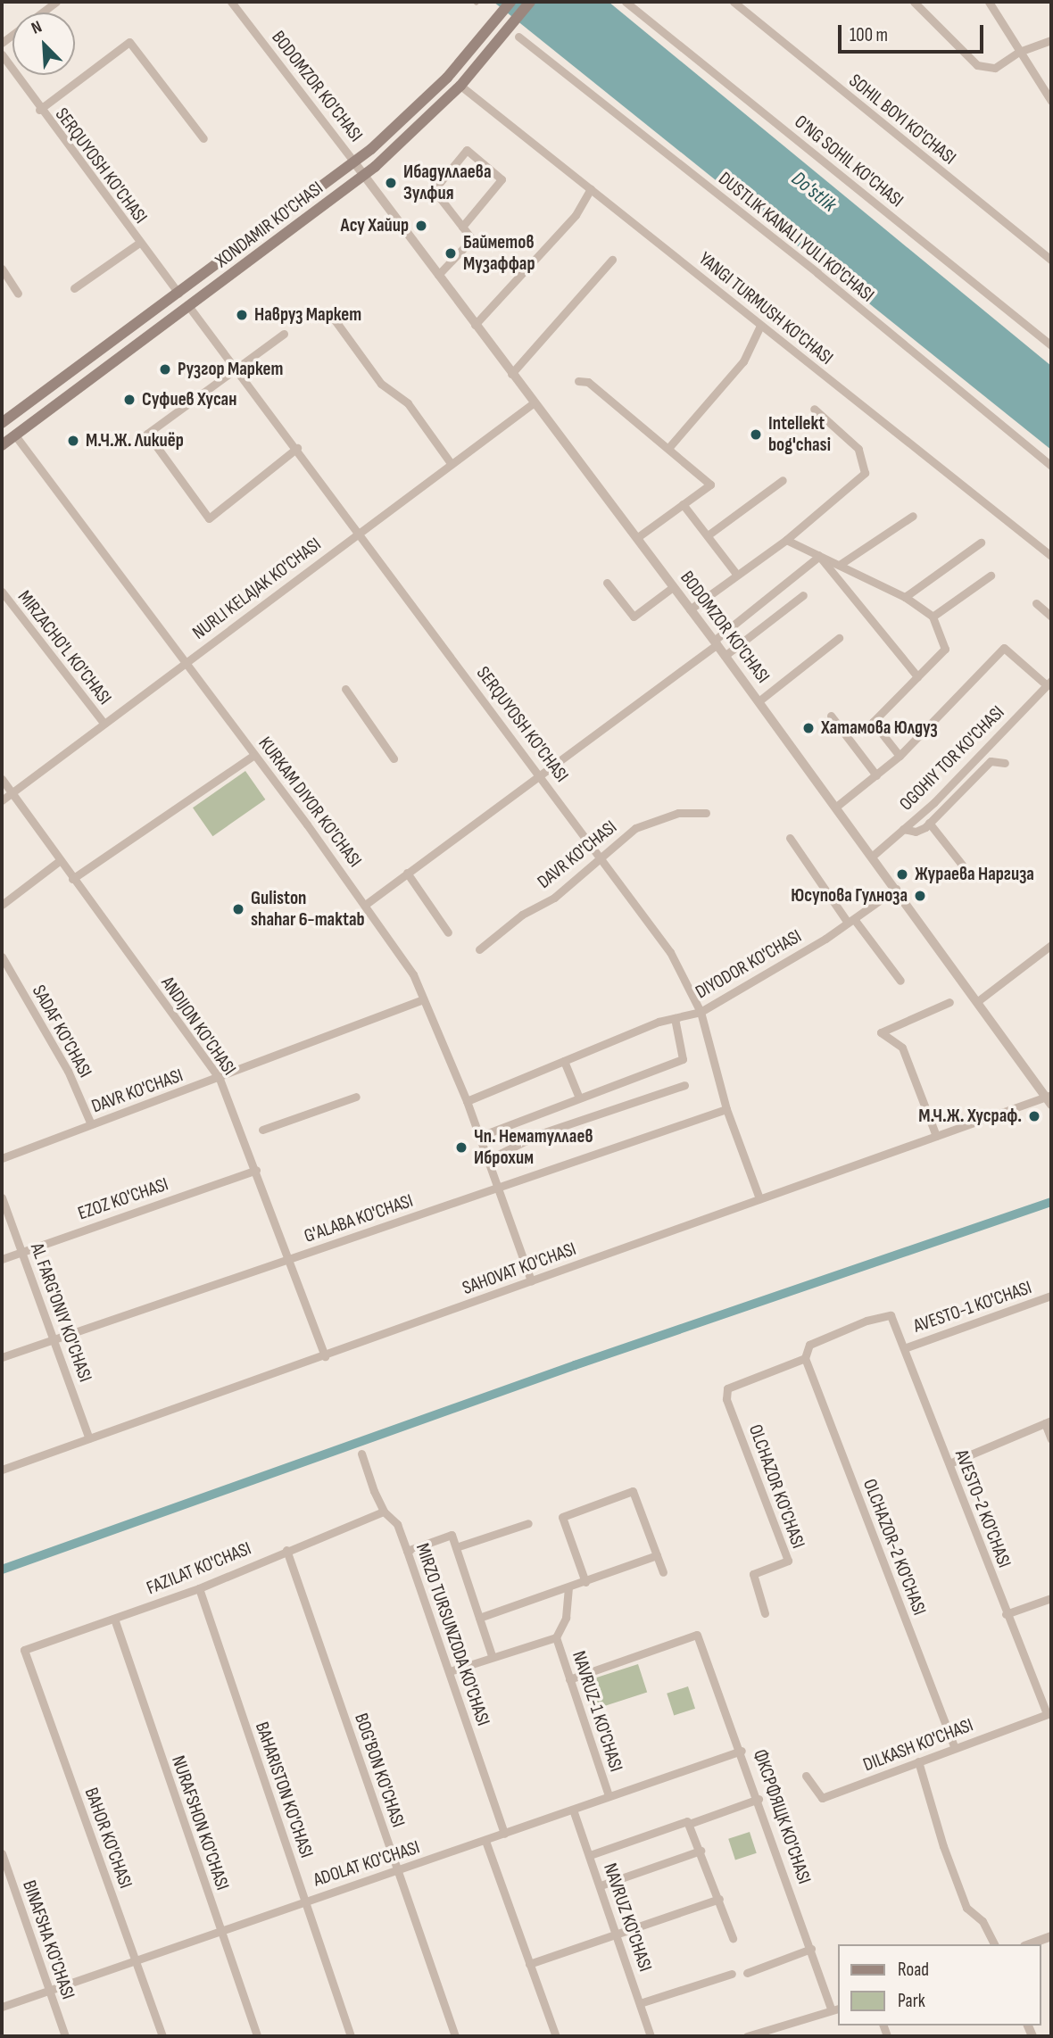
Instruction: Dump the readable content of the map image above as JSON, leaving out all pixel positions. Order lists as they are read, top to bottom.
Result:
{
  "streets": {
    "main road": ["XONDAMIR KO'CHASI"],
    "street": [
      "BODOMZOR KO'CHASI",
      "SOHIL BOYI KO'CHASI",
      "O'NG SOHIL KO'CHASI",
      "SERQUYOSH KO'CHASI",
      "DUSTLIK KANALI YULI KO'CHASI",
      "YANGI TURMUSH KO'CHASI",
      "NURLI KELAJAK KO'CHASI",
      "MIRZACHO'L KO'CHASI",
      "OGOHIY TOR KO'CHASI",
      "KURKAM DIYOR KO'CHASI",
      "DAVR KO'CHASI",
      "DIYODOR KO'CHASI",
      "ANDIJON KO'CHASI",
      "SADAF KO'CHASI",
      "EZOZ KO'CHASI",
      "G'ALABA KO'CHASI",
      "SAHOVAT KO'CHASI",
      "AVESTO-1 KO'CHASI",
      "AL FARG'ONIY KO'CHASI",
      "OLCHAZOR KO'CHASI",
      "AVESTO-2 KO'CHASI",
      "OLCHAZOR-2 KO'CHASI",
      "FAZILAT KO'CHASI",
      "MIRZO TURSUNZODA KO'CHASI",
      "NAVRUZ-1 KO'CHASI",
      "DILKASH KO'CHASI",
      "BOG'BON KO'CHASI",
      "BAHARISTON KO'CHASI",
      "ФКСРФЯЩК KO'CHASI",
      "NURAFSHON KO'CHASI",
      "BAHOR KO'CHASI",
      "ADOLAT KO'CHASI",
      "NAVRUZ KO'CHASI",
      "BINAFSHA KO'CHASI"
    ]
  },
  "crossings": [
    ["BODOMZOR KO'CHASI", "XONDAMIR KO'CHASI"],
    ["BODOMZOR KO'CHASI", "NURLI KELAJAK KO'CHASI"],
    ["BODOMZOR KO'CHASI", "OGOHIY TOR KO'CHASI"],
    ["BODOMZOR KO'CHASI", "DIYODOR KO'CHASI"],
    ["BODOMZOR KO'CHASI", "SAHOVAT KO'CHASI"],
    ["SERQUYOSH KO'CHASI", "XONDAMIR KO'CHASI"],
    ["SERQUYOSH KO'CHASI", "NURLI KELAJAK KO'CHASI"],
    ["SERQUYOSH KO'CHASI", "DAVR KO'CHASI"],
    ["SERQUYOSH KO'CHASI", "DIYODOR KO'CHASI"],
    ["SERQUYOSH KO'CHASI", "G'ALABA KO'CHASI"],
    ["SERQUYOSH KO'CHASI", "SAHOVAT KO'CHASI"],
    ["XONDAMIR KO'CHASI", "YANGI TURMUSH KO'CHASI"],
    ["XONDAMIR KO'CHASI", "KURKAM DIYOR KO'CHASI"],
    ["NURLI KELAJAK KO'CHASI", "MIRZACHO'L KO'CHASI"],
    ["NURLI KELAJAK KO'CHASI", "KURKAM DIYOR KO'CHASI"],
    ["NURLI KELAJAK KO'CHASI", "ANDIJON KO'CHASI"],
    ["KURKAM DIYOR KO'CHASI", "DAVR KO'CHASI"],
    ["KURKAM DIYOR KO'CHASI", "DIYODOR KO'CHASI"],
    ["KURKAM DIYOR KO'CHASI", "G'ALABA KO'CHASI"],
    ["KURKAM DIYOR KO'CHASI", "SAHOVAT KO'CHASI"],
    ["DAVR KO'CHASI", "ANDIJON KO'CHASI"],
    ["DAVR KO'CHASI", "SADAF KO'CHASI"],
    ["ANDIJON KO'CHASI", "EZOZ KO'CHASI"],
    ["ANDIJON KO'CHASI", "G'ALABA KO'CHASI"],
    ["ANDIJON KO'CHASI", "SAHOVAT KO'CHASI"],
    ["EZOZ KO'CHASI", "AL FARG'ONIY KO'CHASI"],
    ["G'ALABA KO'CHASI", "AL FARG'ONIY KO'CHASI"],
    ["SAHOVAT KO'CHASI", "AL FARG'ONIY KO'CHASI"],
    ["AVESTO-1 KO'CHASI", "AVESTO-2 KO'CHASI"],
    ["OLCHAZOR KO'CHASI", "AVESTO-2 KO'CHASI"],
    ["OLCHAZOR KO'CHASI", "OLCHAZOR-2 KO'CHASI"],
    ["AVESTO-2 KO'CHASI", "OLCHAZOR-2 KO'CHASI"],
    ["AVESTO-2 KO'CHASI", "DILKASH KO'CHASI"],
    ["OLCHAZOR-2 KO'CHASI", "DILKASH KO'CHASI"],
    ["FAZILAT KO'CHASI", "MIRZO TURSUNZODA KO'CHASI"],
    ["FAZILAT KO'CHASI", "BOG'BON KO'CHASI"],
    ["FAZILAT KO'CHASI", "BAHARISTON KO'CHASI"],
    ["FAZILAT KO'CHASI", "NURAFSHON KO'CHASI"],
    ["FAZILAT KO'CHASI", "BAHOR KO'CHASI"],
    ["MIRZO TURSUNZODA KO'CHASI", "ADOLAT KO'CHASI"],
    ["NAVRUZ-1 KO'CHASI", "ФКСРФЯЩК KO'CHASI"],
    ["NAVRUZ-1 KO'CHASI", "ADOLAT KO'CHASI"],
    ["BOG'BON KO'CHASI", "ADOLAT KO'CHASI"],
    ["BAHARISTON KO'CHASI", "ADOLAT KO'CHASI"],
    ["ФКСРФЯЩК KO'CHASI", "ADOLAT KO'CHASI"],
    ["NURAFSHON KO'CHASI", "ADOLAT KO'CHASI"],
    ["BAHOR KO'CHASI", "ADOLAT KO'CHASI"],
    ["ADOLAT KO'CHASI", "NAVRUZ KO'CHASI"],
    ["ADOLAT KO'CHASI", "BINAFSHA KO'CHASI"]
  ],
  "water": ["Do'stlik"],
  "places": [
    "Ибадуллаева Зулфия",
    "Асу Хайир",
    "Байметов Музаффар",
    "Навруз Маркет",
    "Рузгор Маркет",
    "Суфиев Хусан",
    "Intellekt bog'chasi",
    "М.Ч.Ж. Ликиёр",
    "Хатамова Юлдуз",
    "Жураева Наргиза",
    "Юсупова Гулноза",
    "Guliston shahar 6-maktab",
    "М.Ч.Ж. Хусраф.",
    "Чп. Нематуллаев Иброхим"
  ],
  "legend": ["Road", "Park"],
  "scale_bar": "100 m",
  "north": "top left"
}
